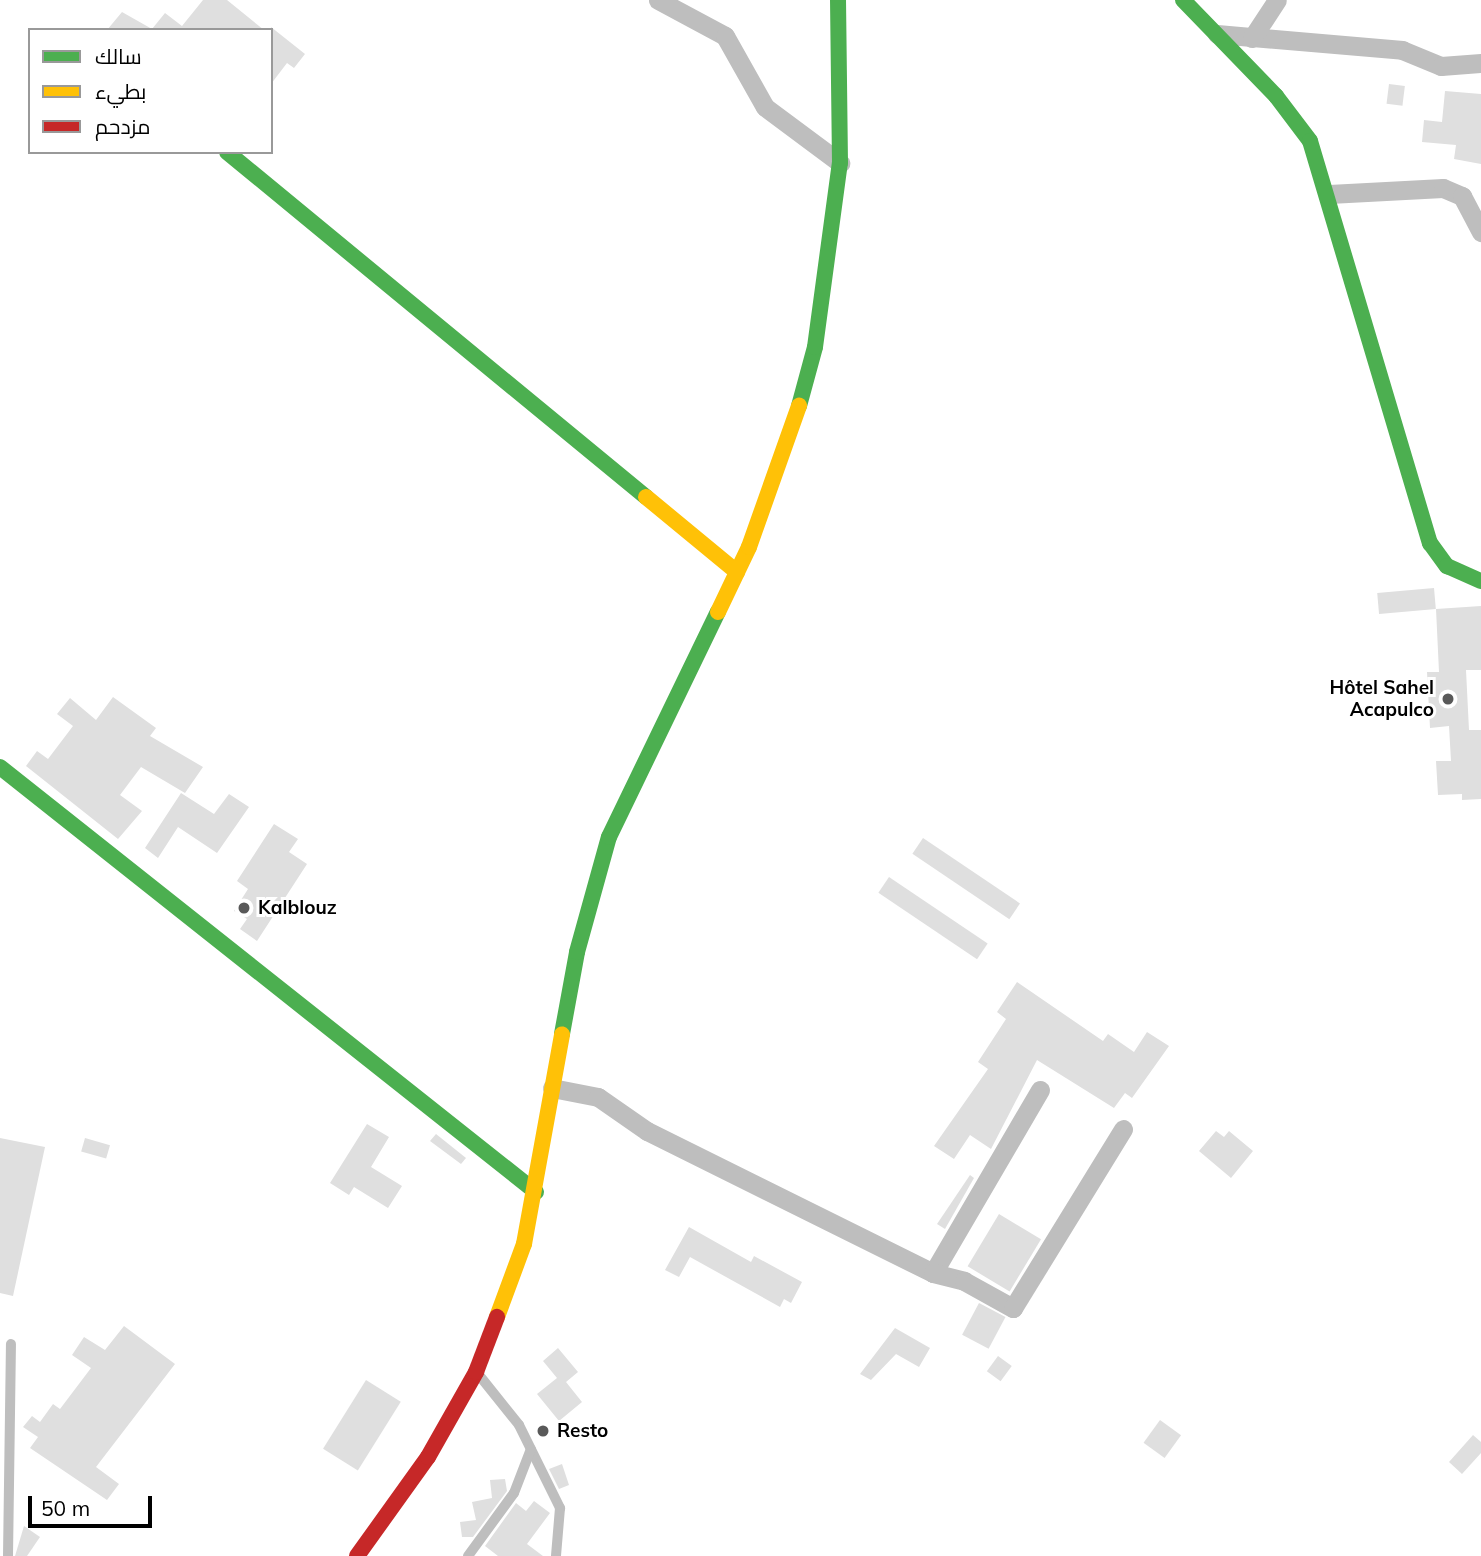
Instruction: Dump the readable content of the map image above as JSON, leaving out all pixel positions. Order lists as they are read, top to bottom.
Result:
{
  "places": ["Hôtel Sahel Acapulco", "Kalblouz", "Resto"],
  "legend": ["سالك", "بطيء", "مزدحم"],
  "scale_bar": "50 m"
}
